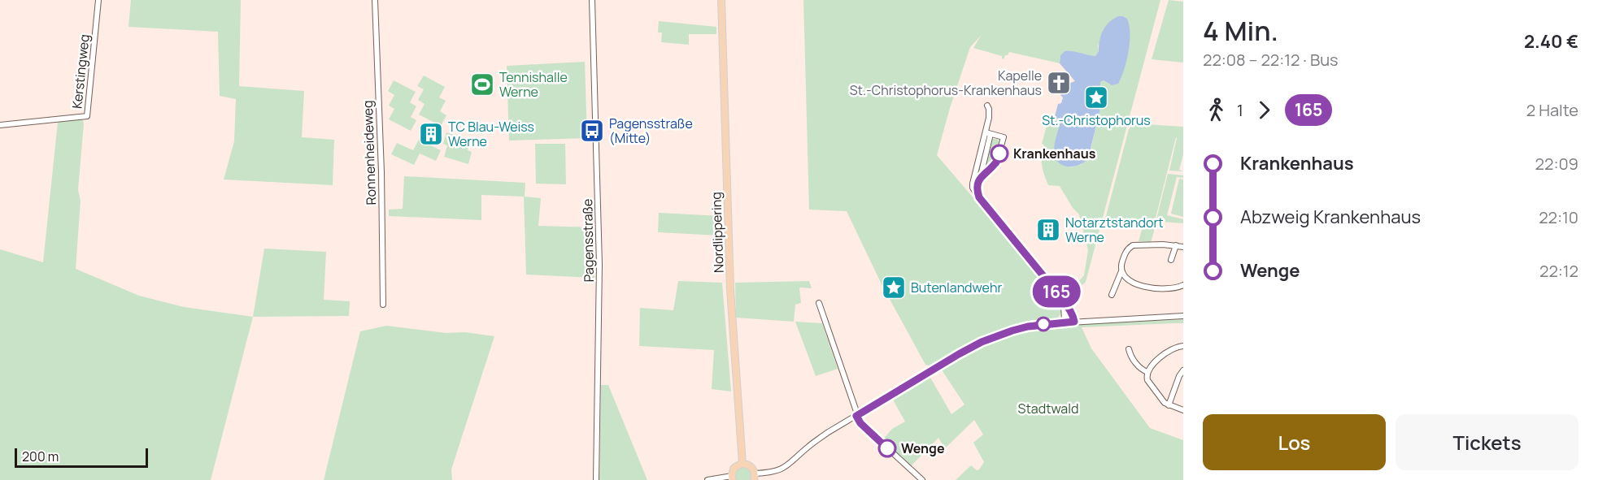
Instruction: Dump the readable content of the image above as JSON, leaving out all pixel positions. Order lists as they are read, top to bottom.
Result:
{
  "streets": {
    "main road": ["Nordlippering"],
    "street": ["Kerstingweg", "Ronnenheideweg", "Pagensstraße"]
  },
  "parks": ["Stadtwald"],
  "places": {
    "church": ["Kapelle St.-Christophorus-Krankenhaus"],
    "sports": ["Tennishalle Werne"],
    "place": ["St.-Christophorus", "Butenlandwehr"],
    "bus stop": ["Pagensstraße (Mitte)"],
    "building": ["TC Blau-Weiss Werne", "Notarztstandort Werne"],
    "other": ["Krankenhaus", "Wenge"]
  },
  "lines": ["bus line 165"],
  "scale_bar": "200 m",
  "page": {
    "on_map": "165",
    "heading": ["4 Min.", "22:08 – 22:12 · Bus", "2.40 €"],
    "legs": ["1", "165", "2 Halte"],
    "list": [
      {
        "name": "Krankenhaus",
        "value": "22:09"
      },
      {
        "name": "Abzweig Krankenhaus",
        "value": "22:10"
      },
      {
        "name": "Wenge",
        "value": "22:12"
      }
    ],
    "buttons": ["Los", "Tickets"],
    "scale": "200 m"
  }
}
